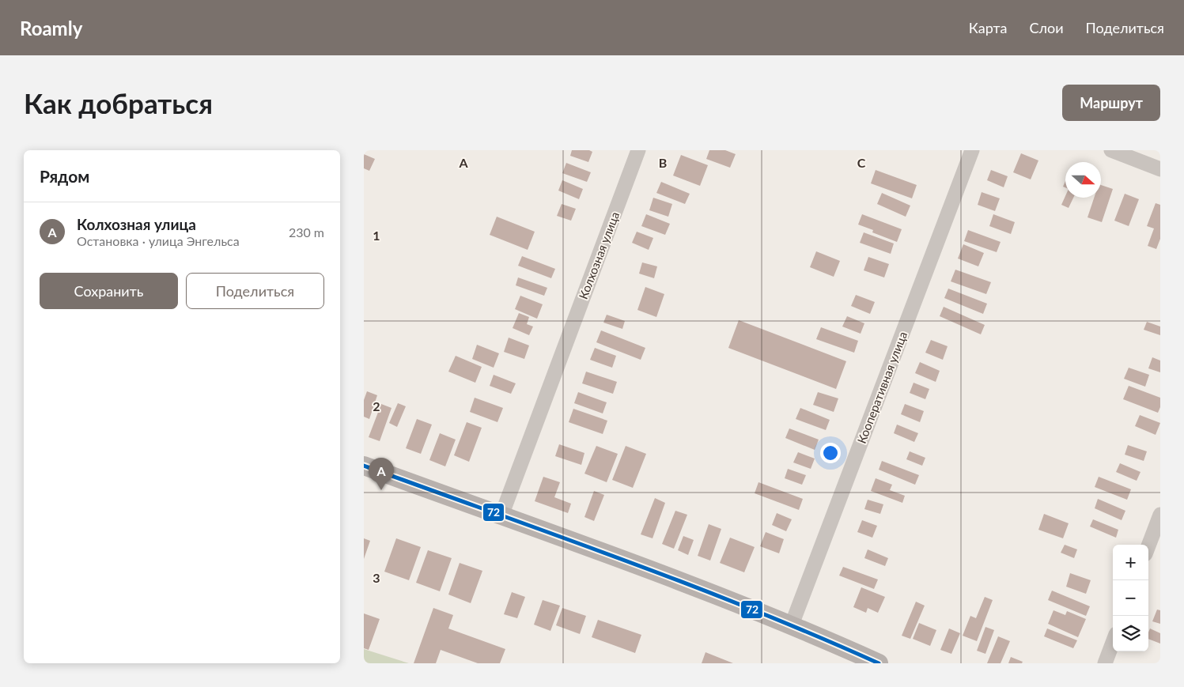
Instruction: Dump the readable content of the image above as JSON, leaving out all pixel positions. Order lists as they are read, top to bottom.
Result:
{
  "streets": {
    "street": ["Колхозная улица", "Кооперативная улица"]
  },
  "lines": ["transit line 72"],
  "north": "right",
  "page": {
    "header": "Roamly",
    "nav": ["Карта", "Слои", "Поделиться"],
    "buttons": [
      "Маршрут",
      ["Сохранить", "Поделиться"]
    ],
    "title": "Как добраться",
    "heading": "Рядом",
    "list": [
      {
        "mark": "A",
        "name": "Колхозная улица",
        "note": "Остановка · улица Энгельса",
        "value": "230 m"
      }
    ],
    "pins": "A",
    "map_buttons": ["+", "−"]
  },
  "grid": {
    "columns": ["A", "B", "C"],
    "rows": ["1", "2", "3"]
  }
}
